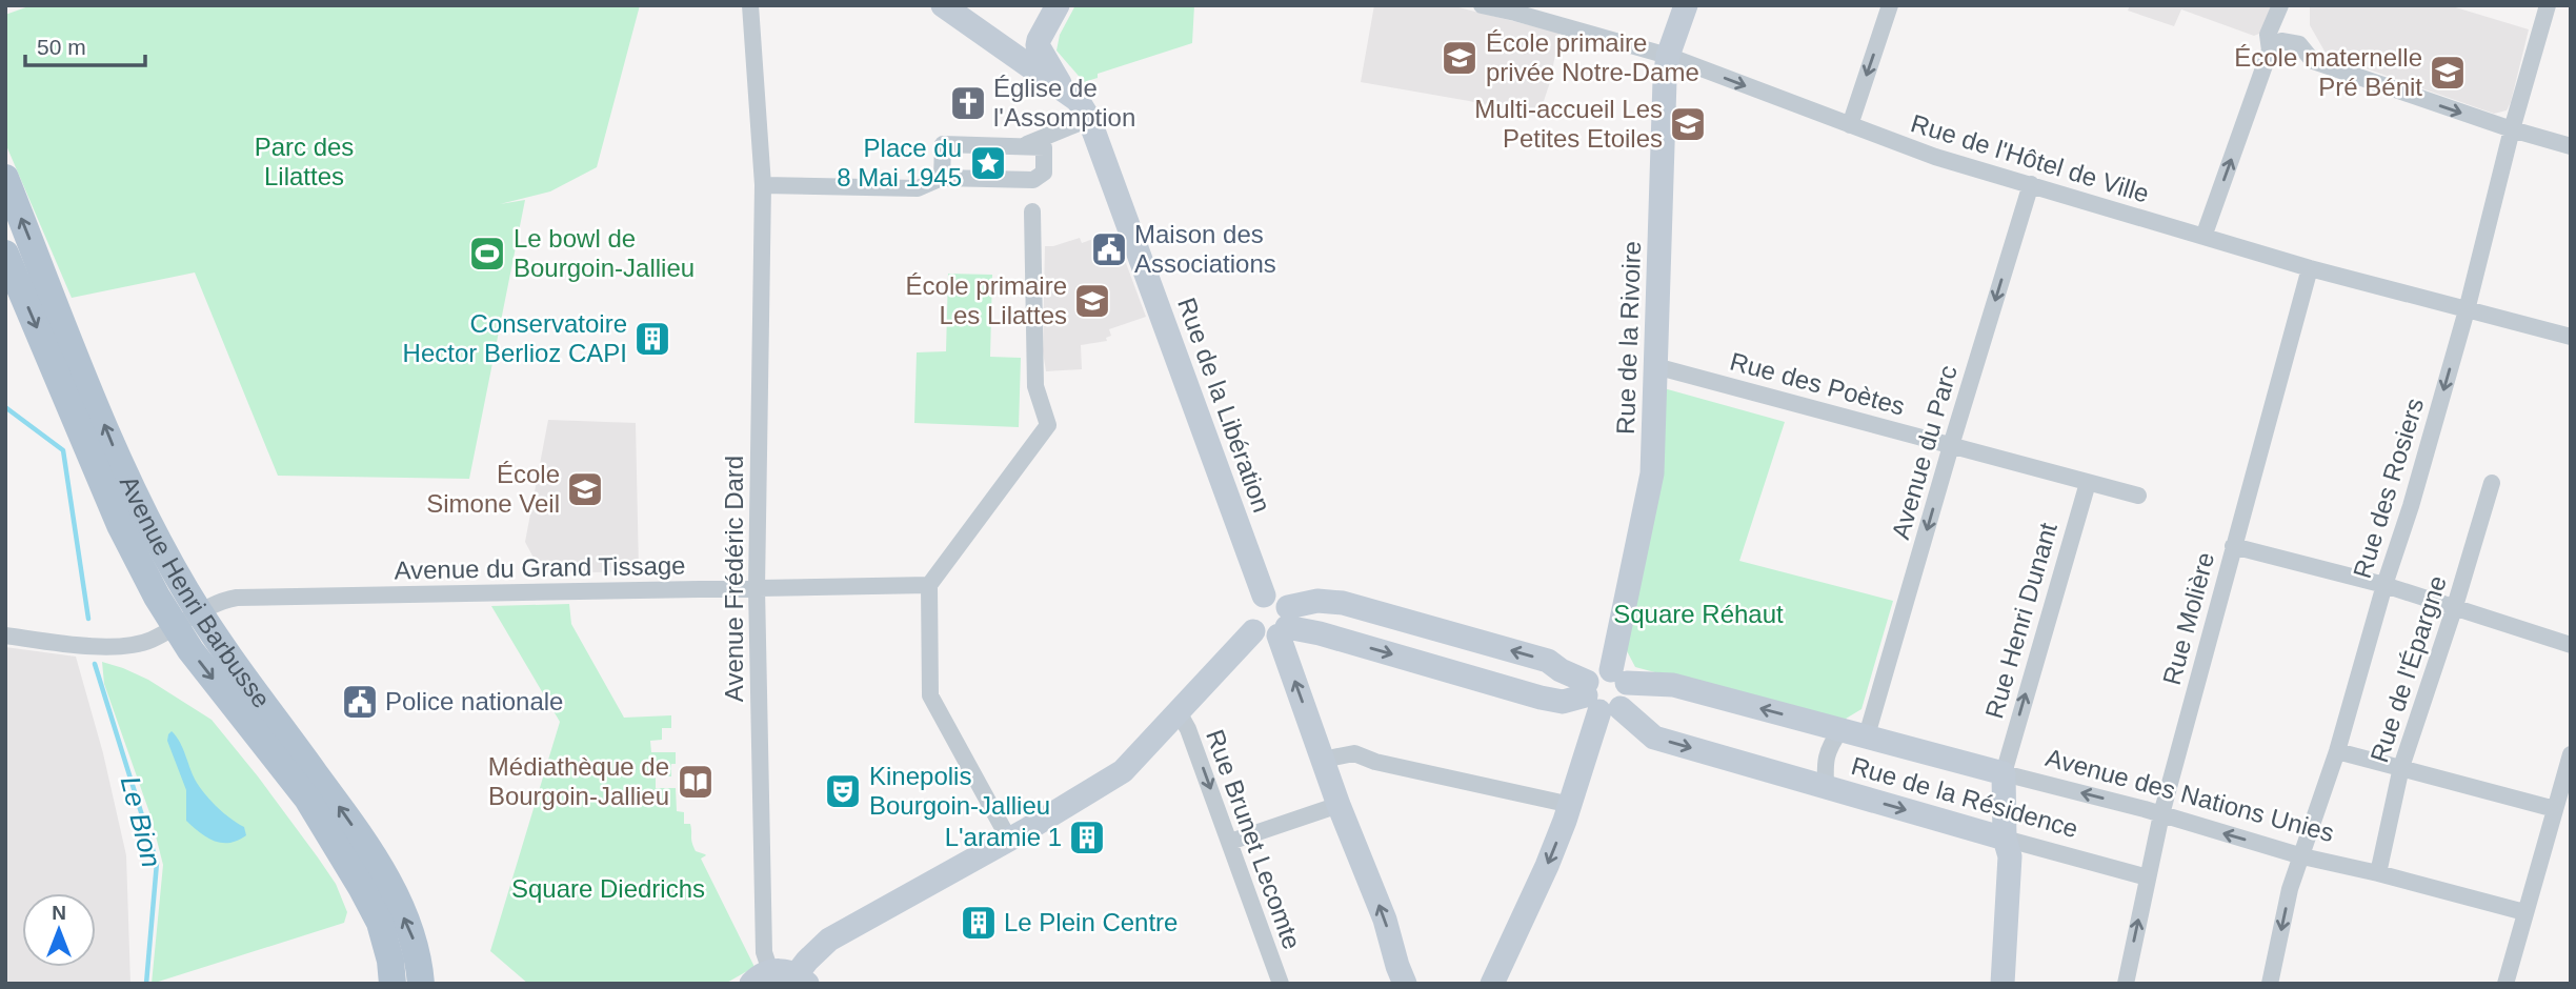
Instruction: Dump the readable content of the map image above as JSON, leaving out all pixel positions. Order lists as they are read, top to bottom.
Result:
{
  "streets": {
    "main road": ["Avenue Henri Barbusse"],
    "street": [
      "Rue de l'Hôtel de Ville",
      "Rue de la Rivoire",
      "Rue des Poètes",
      "Rue de la Libération",
      "Avenue du Parc",
      "Rue des Rosiers",
      "Avenue du Grand Tissage",
      "Avenue Frédéric Dard",
      "Rue Molière",
      "Rue Henri Dunant",
      "Rue de l'Épargne",
      "Avenue des Nations Unies",
      "Rue de la Résidence",
      "Rue Brunet Lecomte"
    ]
  },
  "crossings": [
    ["Rue de l'Hôtel de Ville", "Rue de la Rivoire"],
    ["Rue de l'Hôtel de Ville", "Avenue du Parc"],
    ["Rue de l'Hôtel de Ville", "Rue des Rosiers"],
    ["Rue de l'Hôtel de Ville", "Rue Molière"],
    ["Rue de la Rivoire", "Rue des Poètes"],
    ["Rue de la Rivoire", "Avenue des Nations Unies"],
    ["Rue des Poètes", "Avenue du Parc"],
    ["Rue des Poètes", "Rue Henri Dunant"],
    ["Avenue du Parc", "Avenue des Nations Unies"],
    ["Rue des Rosiers", "Avenue des Nations Unies"],
    ["Avenue du Grand Tissage", "Avenue Frédéric Dard"],
    ["Avenue du Grand Tissage", "Avenue Henri Barbusse"],
    ["Rue Molière", "Avenue des Nations Unies"],
    ["Rue Molière", "Rue de la Résidence"],
    ["Rue Henri Dunant", "Avenue des Nations Unies"],
    ["Rue de l'Épargne", "Avenue des Nations Unies"],
    ["Avenue des Nations Unies", "Rue de la Résidence"]
  ],
  "one_way": [
    "Avenue du Parc",
    "Rue des Rosiers",
    "Rue Henri Dunant",
    "Rue de la Résidence"
  ],
  "water": ["Le Bion"],
  "parks": ["Parc des Lilattes", "Square Réhaut", "Square Diedrichs"],
  "places": {
    "school or university": [
      "École primaire privée Notre-Dame",
      "École maternelle Pré Bénit",
      "Multi-accueil Les Petites Etoiles",
      "École primaire Les Lilattes",
      "École Simone Veil"
    ],
    "church": ["Église de l'Assomption"],
    "place": ["Place du 8 Mai 1945"],
    "public building": ["Maison des Associations", "Police nationale"],
    "sports": ["Le bowl de Bourgoin-Jallieu"],
    "building": ["Conservatoire Hector Berlioz CAPI", "L'aramie 1", "Le Plein Centre"],
    "library": ["Médiathèque de Bourgoin-Jallieu"],
    "theatre": ["Kinepolis Bourgoin-Jallieu"]
  },
  "scale_bar": "50 m",
  "north": "top"
}
